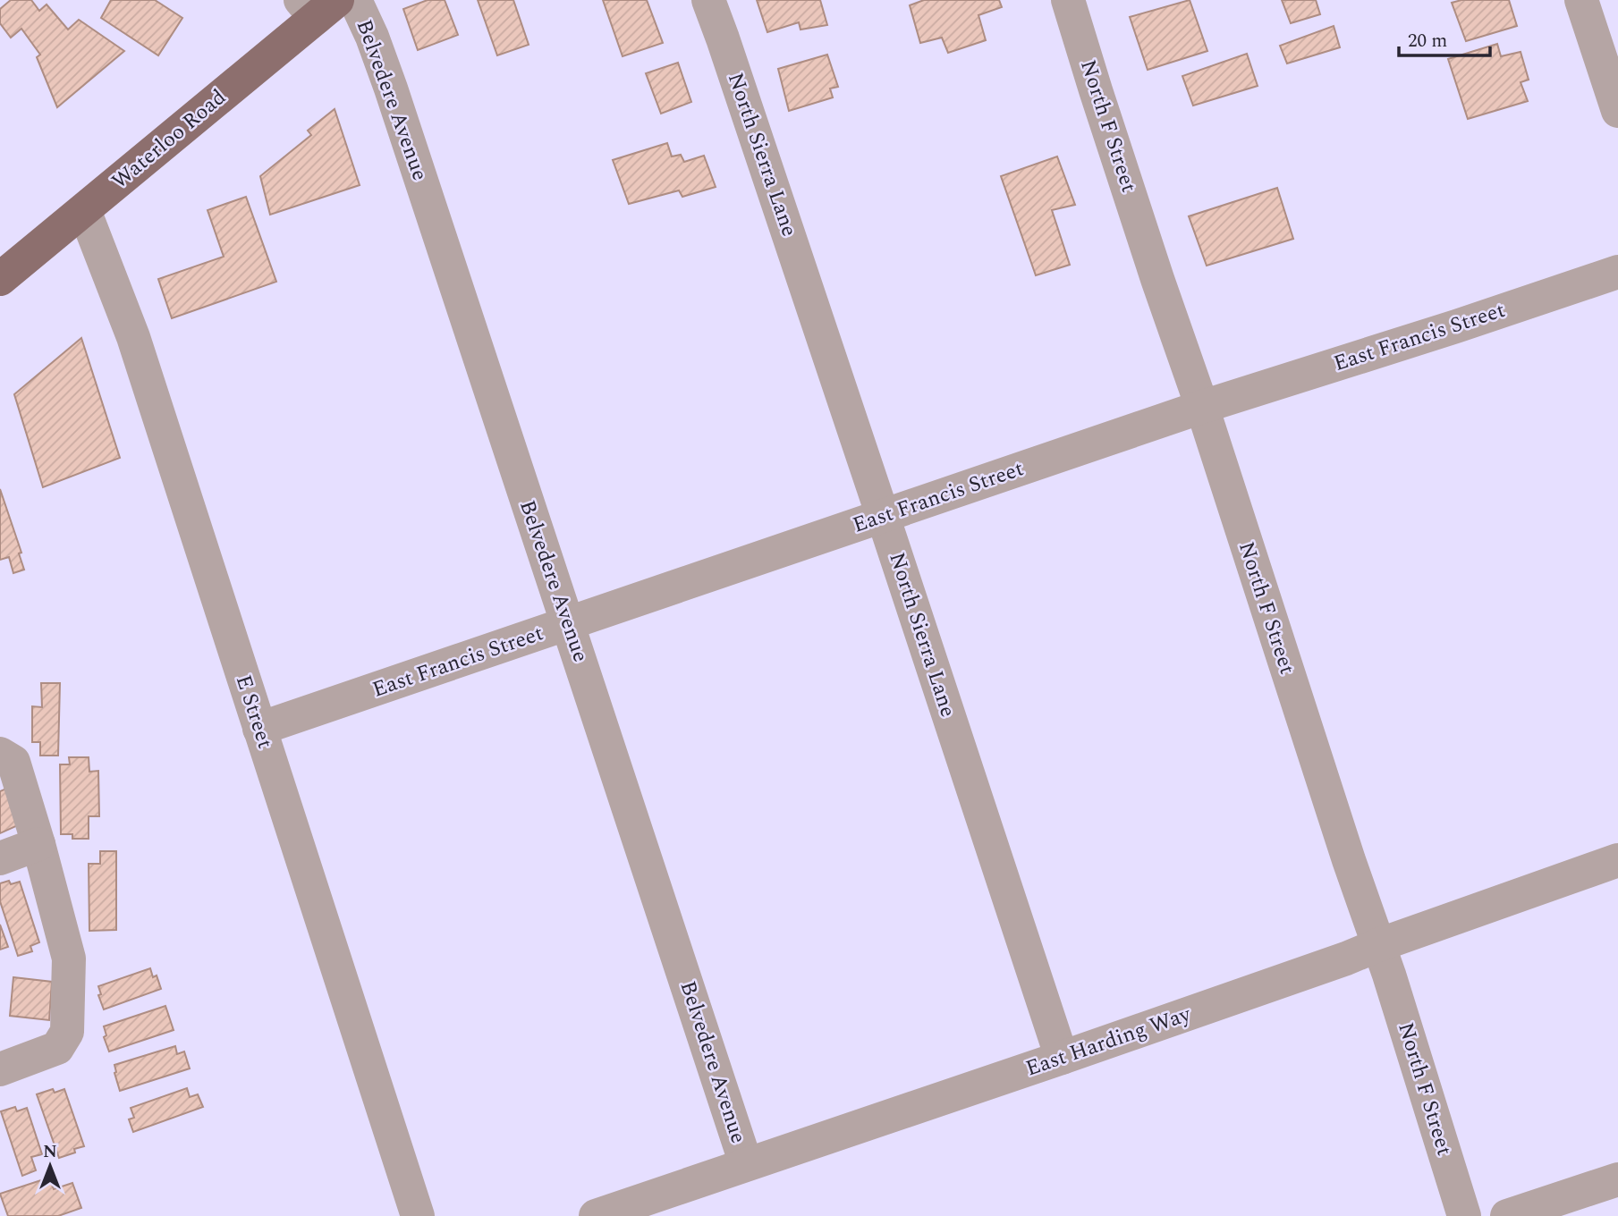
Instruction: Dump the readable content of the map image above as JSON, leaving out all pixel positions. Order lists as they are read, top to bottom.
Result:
{
  "streets": {
    "main road": ["Waterloo Road"],
    "street": [
      "Belvedere Avenue",
      "North F Street",
      "North Sierra Lane",
      "East Francis Street",
      "E Street",
      "East Harding Way"
    ]
  },
  "crossings": [
    ["Belvedere Avenue", "East Francis Street"],
    ["Belvedere Avenue", "East Harding Way"],
    ["North F Street", "East Francis Street"],
    ["North F Street", "East Harding Way"],
    ["Waterloo Road", "E Street"],
    ["North Sierra Lane", "East Francis Street"],
    ["North Sierra Lane", "East Harding Way"],
    ["East Francis Street", "E Street"]
  ],
  "scale_bar": "20 m",
  "north": "top"
}
